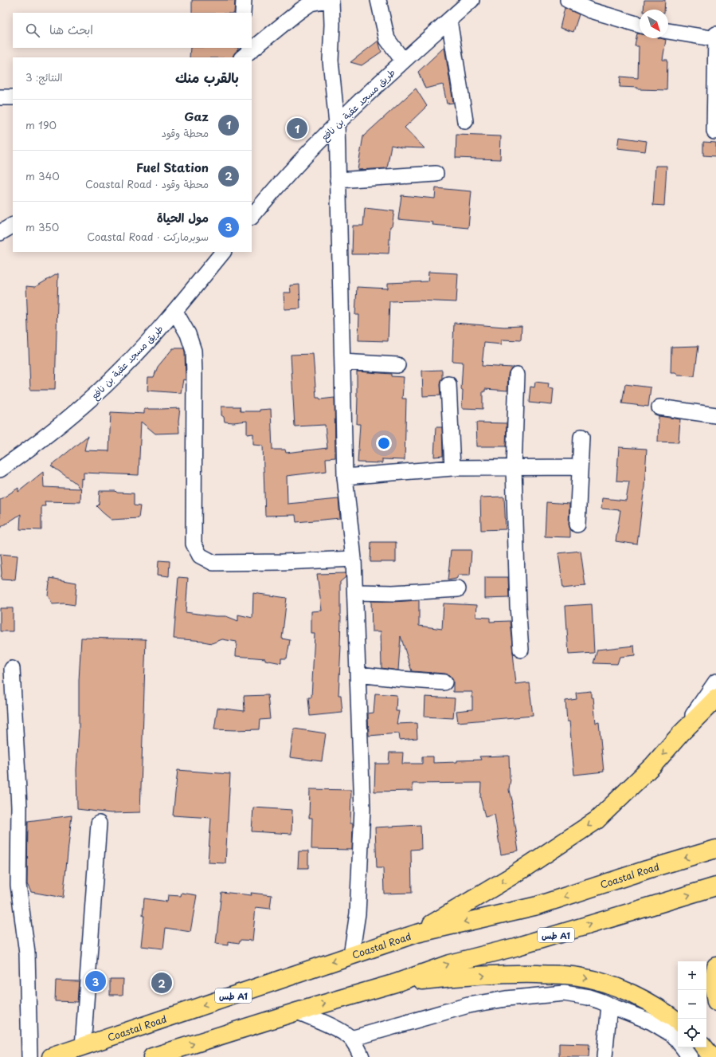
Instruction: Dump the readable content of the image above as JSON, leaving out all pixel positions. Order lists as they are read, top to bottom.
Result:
{
  "streets": {
    "highway": ["Coastal Road", "طس A1"],
    "street": ["طريق مسجد عقبة بن نافع"]
  },
  "north": "bottom right",
  "page": {
    "search": "ابحث هنا",
    "heading": ["بالقرب منك", "النتائج: 3"],
    "list": [
      {
        "mark": "1",
        "name": "Gaz",
        "note": "محطة وقود",
        "value": "190 m"
      },
      {
        "mark": "2",
        "name": "Fuel Station",
        "note": "محطة وقود · Coastal Road",
        "value": "340 m"
      },
      {
        "mark": "3",
        "name": "مول الحياة",
        "note": "سوبرماركت · Coastal Road",
        "value": "350 m"
      }
    ],
    "pins": ["1", "3", "2"],
    "map_buttons": ["+", "−"]
  }
}
